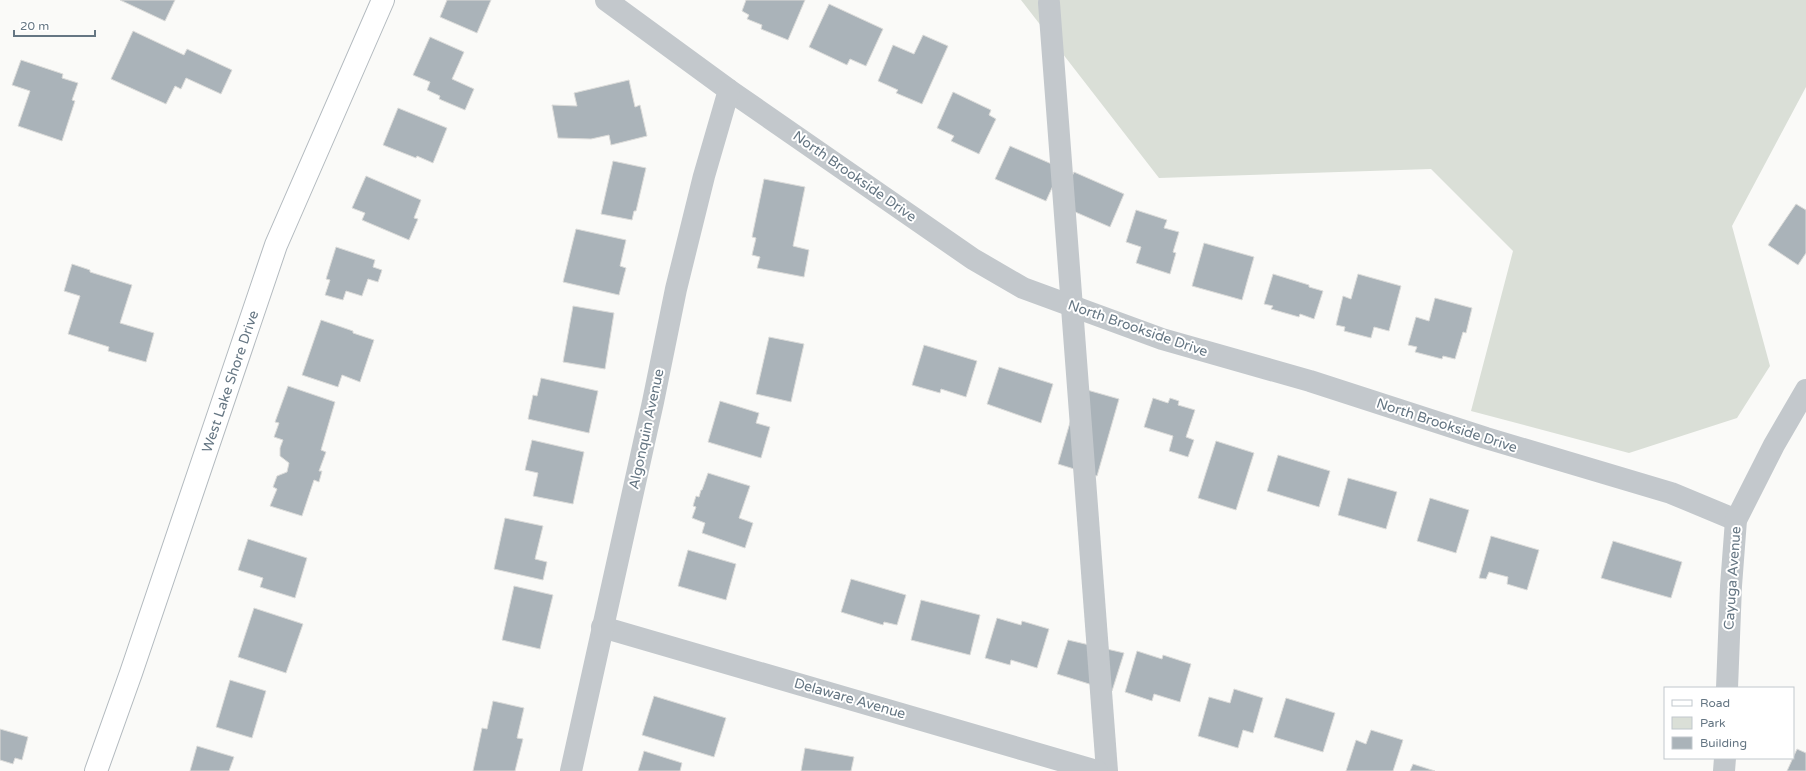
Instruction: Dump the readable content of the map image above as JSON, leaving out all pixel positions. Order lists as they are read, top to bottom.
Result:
{
  "streets": {
    "street": [
      "North Brookside Drive",
      "West Lake Shore Drive",
      "Algonquin Avenue",
      "Cayuga Avenue",
      "Delaware Avenue"
    ]
  },
  "crossings": [
    ["North Brookside Drive", "Algonquin Avenue"],
    ["North Brookside Drive", "Cayuga Avenue"],
    ["Algonquin Avenue", "Delaware Avenue"]
  ],
  "legend": ["Road", "Park", "Building"],
  "scale_bar": "20 m"
}
